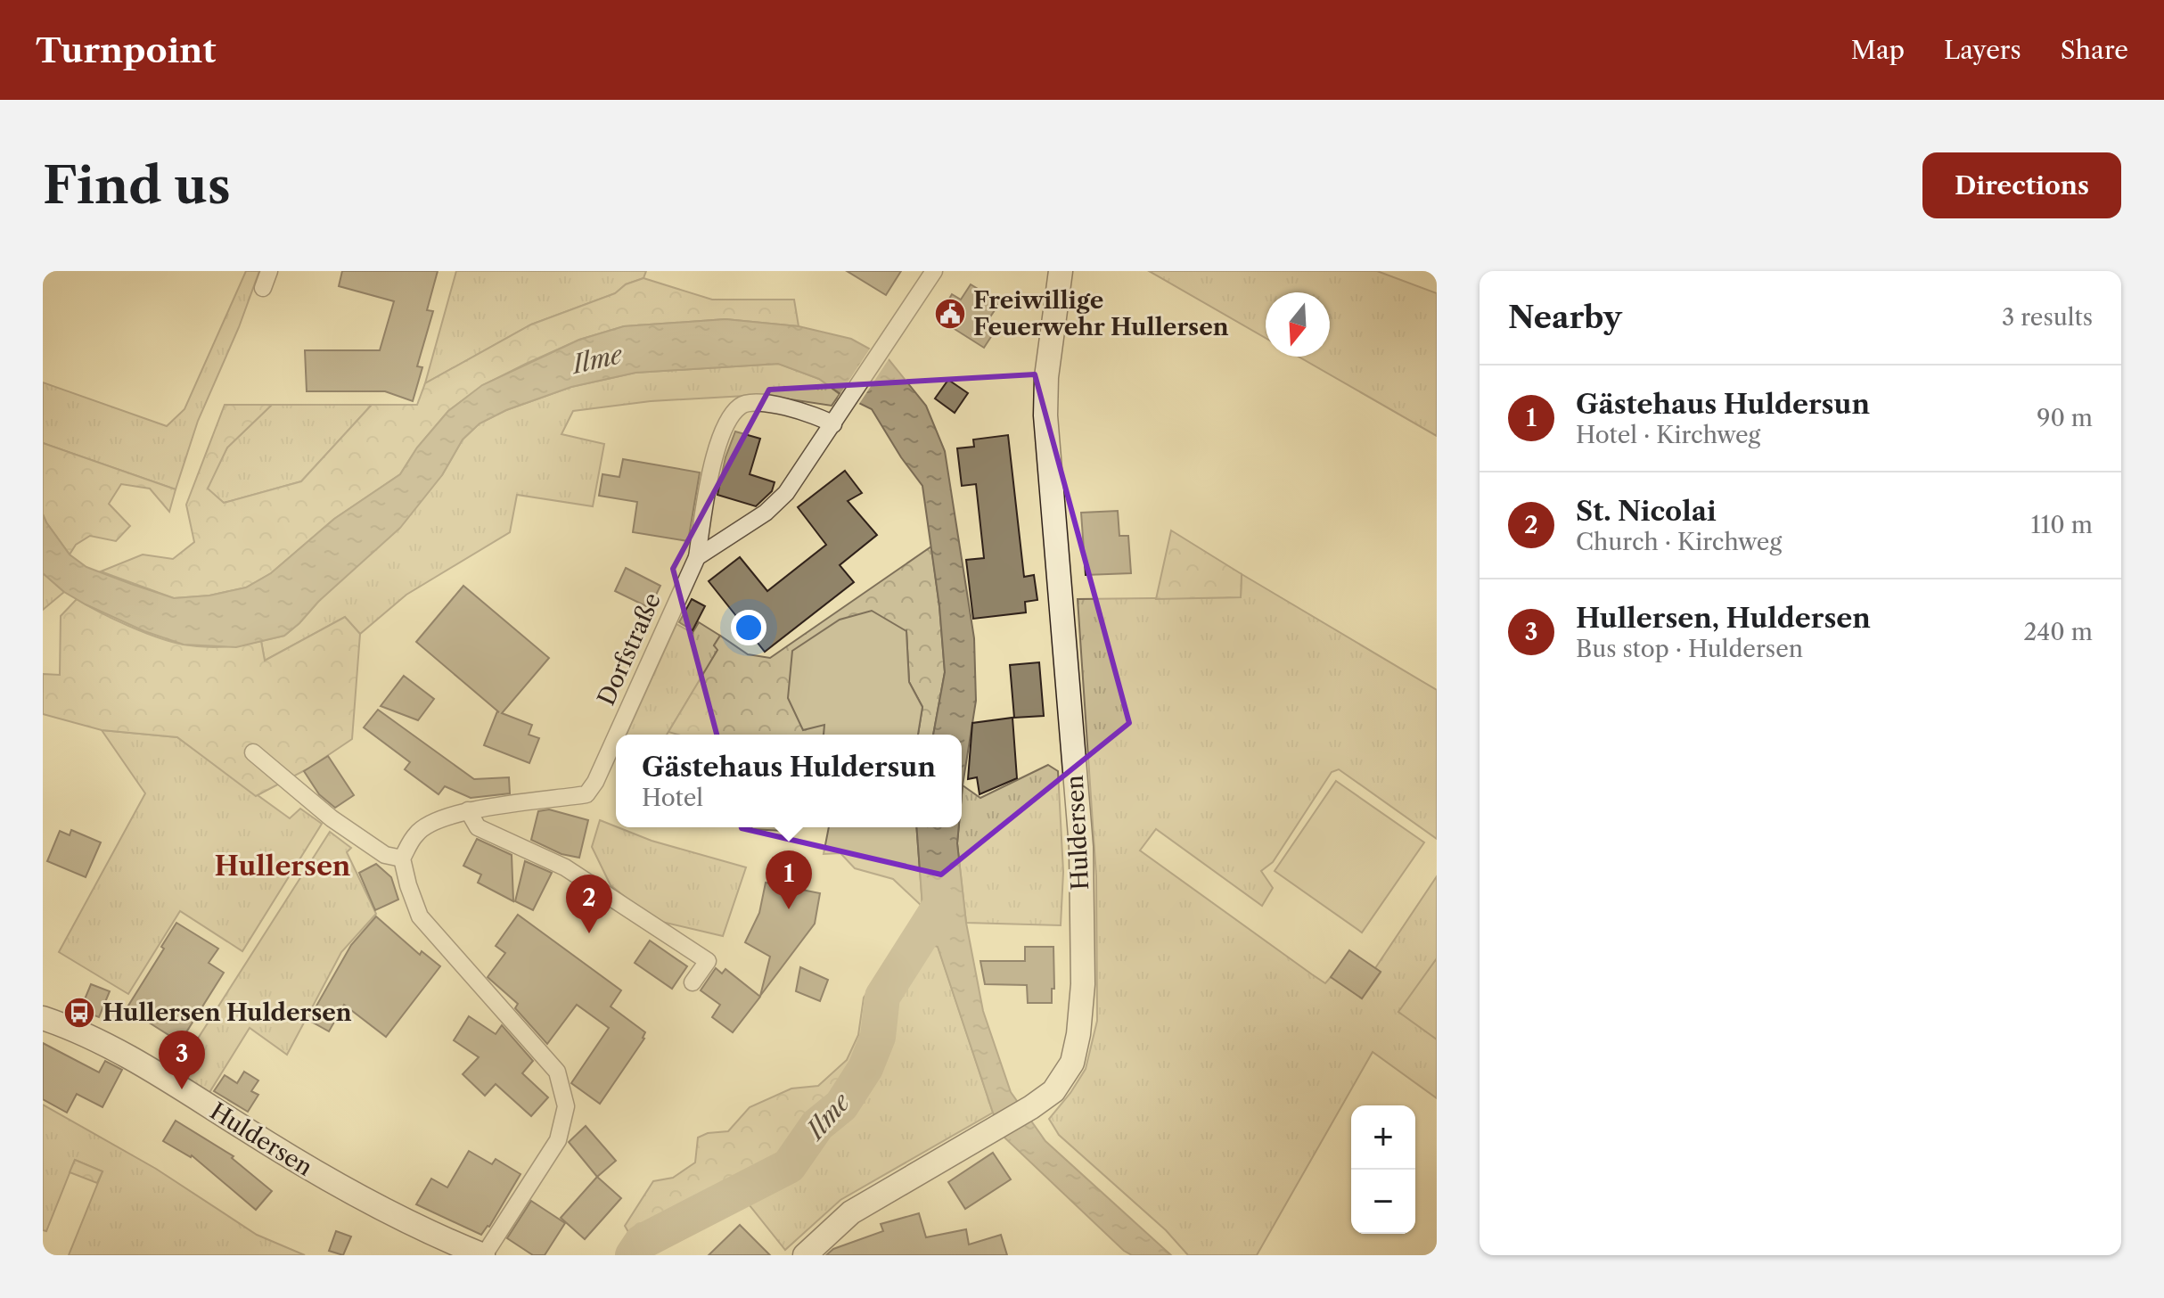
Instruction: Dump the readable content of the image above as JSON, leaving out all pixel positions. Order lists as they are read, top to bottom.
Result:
{
  "streets": {
    "street": ["Dorfstraße", "Huldersen"]
  },
  "districts": ["Hullersen"],
  "water": ["Ilme"],
  "places": {
    "public building": ["Freiwillige Feuerwehr Hullersen"],
    "bus stop": ["Hullersen Huldersen"]
  },
  "north": "bottom",
  "page": {
    "header": "Turnpoint",
    "nav": ["Map", "Layers", "Share"],
    "buttons": "Directions",
    "title": "Find us",
    "heading": ["Nearby", "3 results"],
    "list": [
      {
        "mark": "1",
        "name": "Gästehaus Huldersun",
        "note": "Hotel · Kirchweg",
        "value": "90 m"
      },
      {
        "mark": "2",
        "name": "St. Nicolai",
        "note": "Church · Kirchweg",
        "value": "110 m"
      },
      {
        "mark": "3",
        "name": "Hullersen, Huldersen",
        "note": "Bus stop · Huldersen",
        "value": "240 m"
      }
    ],
    "popup": ["Gästehaus Huldersun", "Hotel"],
    "pins": ["1", "2", "3"],
    "map_buttons": ["+", "−"]
  }
}
